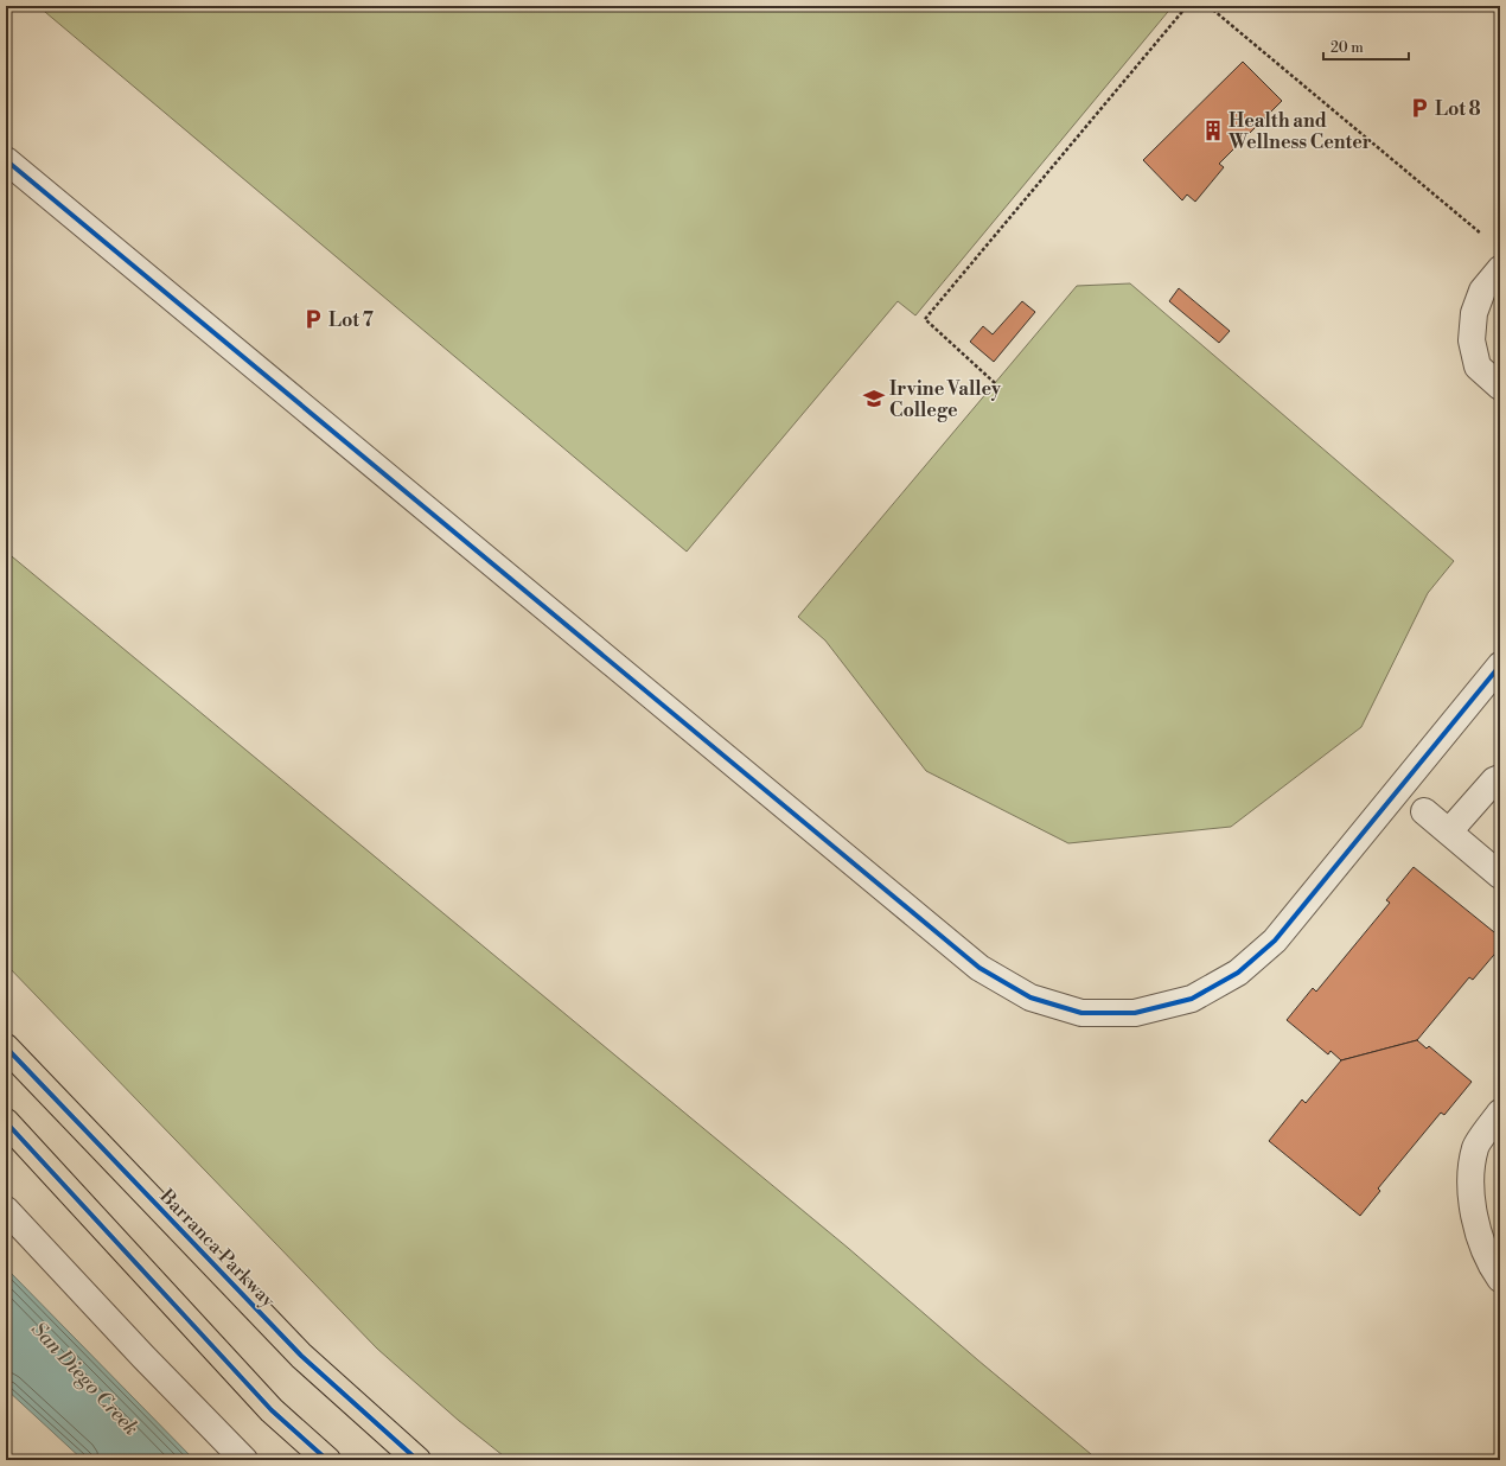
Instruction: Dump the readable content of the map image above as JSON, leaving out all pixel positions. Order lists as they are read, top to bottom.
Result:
{
  "streets": {
    "main road": ["Barranca Parkway"]
  },
  "water": ["San Diego Creek"],
  "places": {
    "parking": ["Lot 8", "Lot 7"],
    "building": ["Health and Wellness Center"],
    "school or university": ["Irvine Valley College"]
  },
  "scale_bar": "20 m"
}
